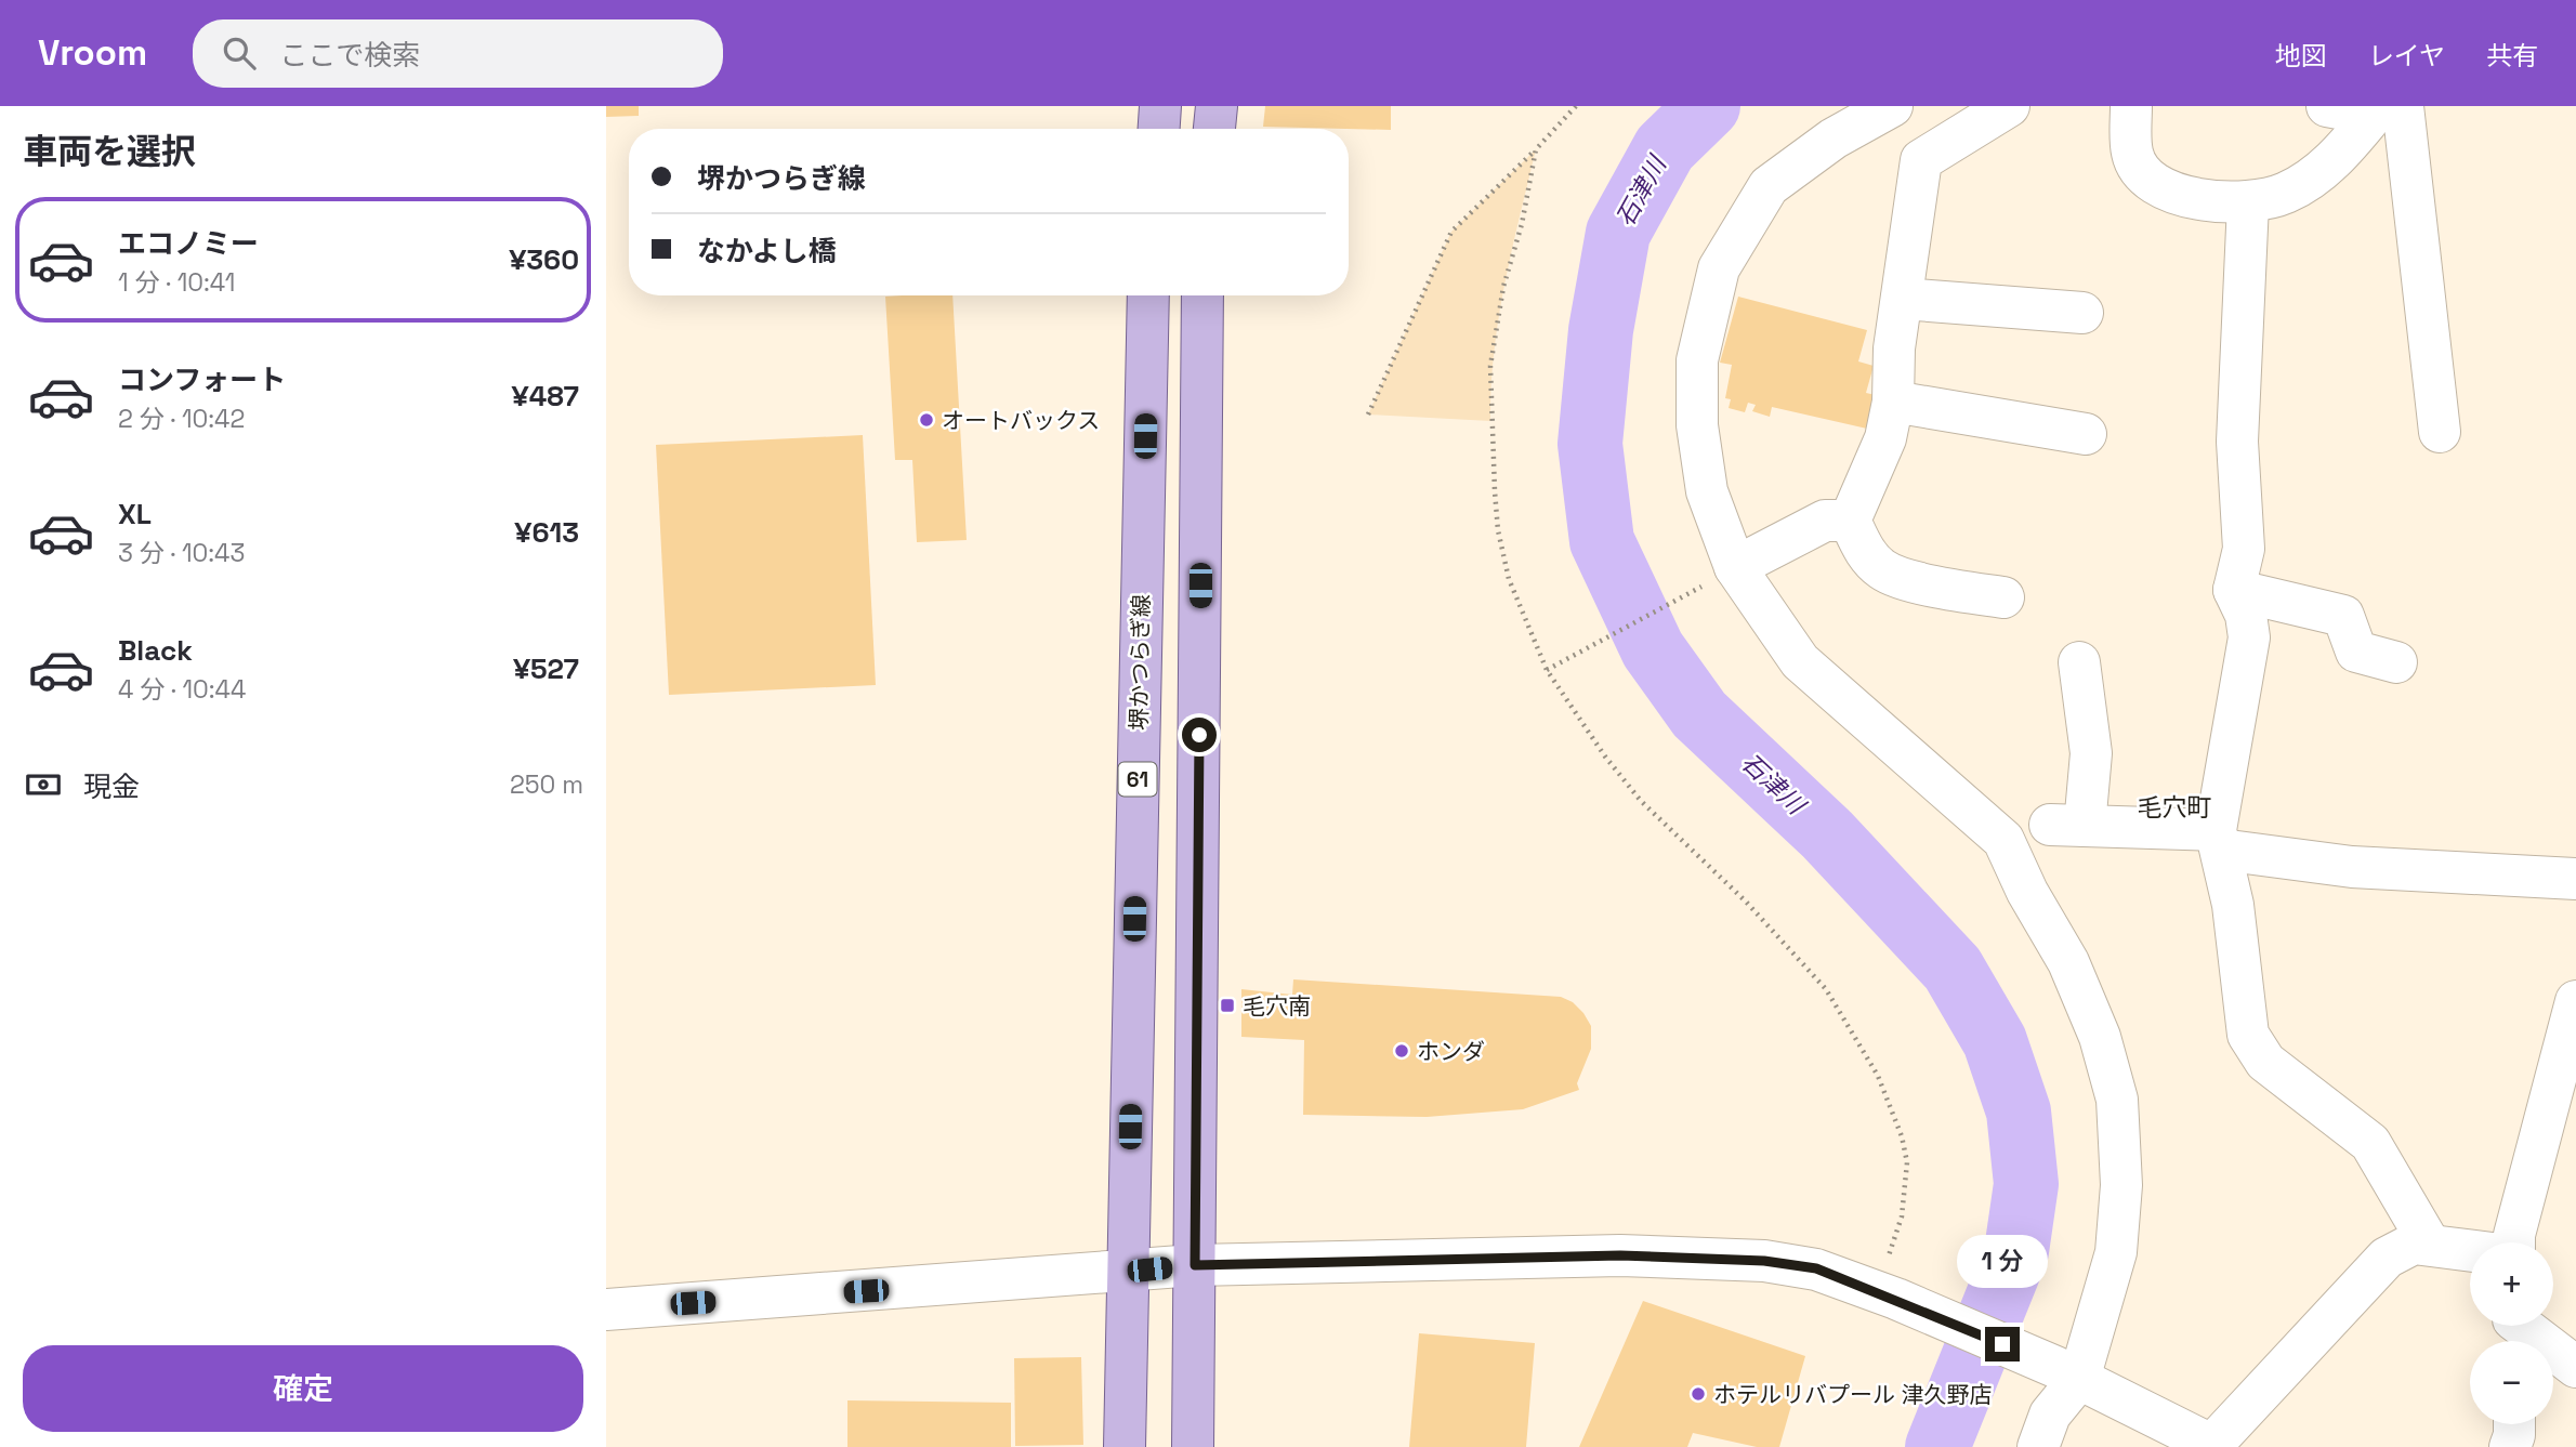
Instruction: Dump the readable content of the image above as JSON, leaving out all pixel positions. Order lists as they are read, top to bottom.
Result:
{
  "streets": {
    "main road": ["堺かつらぎ線", "61"]
  },
  "districts": ["毛穴町"],
  "water": ["石津川"],
  "places": {
    "other": ["オートバックス", "ホンダ", "ホテルリバプール 津久野店"],
    "transit": ["毛穴南"]
  },
  "page": {
    "header": "Vroom",
    "search": "ここで検索",
    "nav": ["地図", "レイヤ", "共有"],
    "heading": "車両を選択",
    "banner": ["堺かつらぎ線", "なかよし橋"],
    "list": [
      {
        "name": "エコノミー",
        "note": "1 分 · 10:41",
        "value": "¥360"
      },
      {
        "name": "コンフォート",
        "note": "2 分 · 10:42",
        "value": "¥487"
      },
      {
        "name": "XL",
        "note": "3 分 · 10:43",
        "value": "¥613"
      },
      {
        "name": "Black",
        "note": "4 分 · 10:44",
        "value": "¥527"
      }
    ],
    "pay": ["現金", "250 m"],
    "bubble": "1 分",
    "map_buttons": ["+", "−"],
    "buttons": "確定"
  }
}
